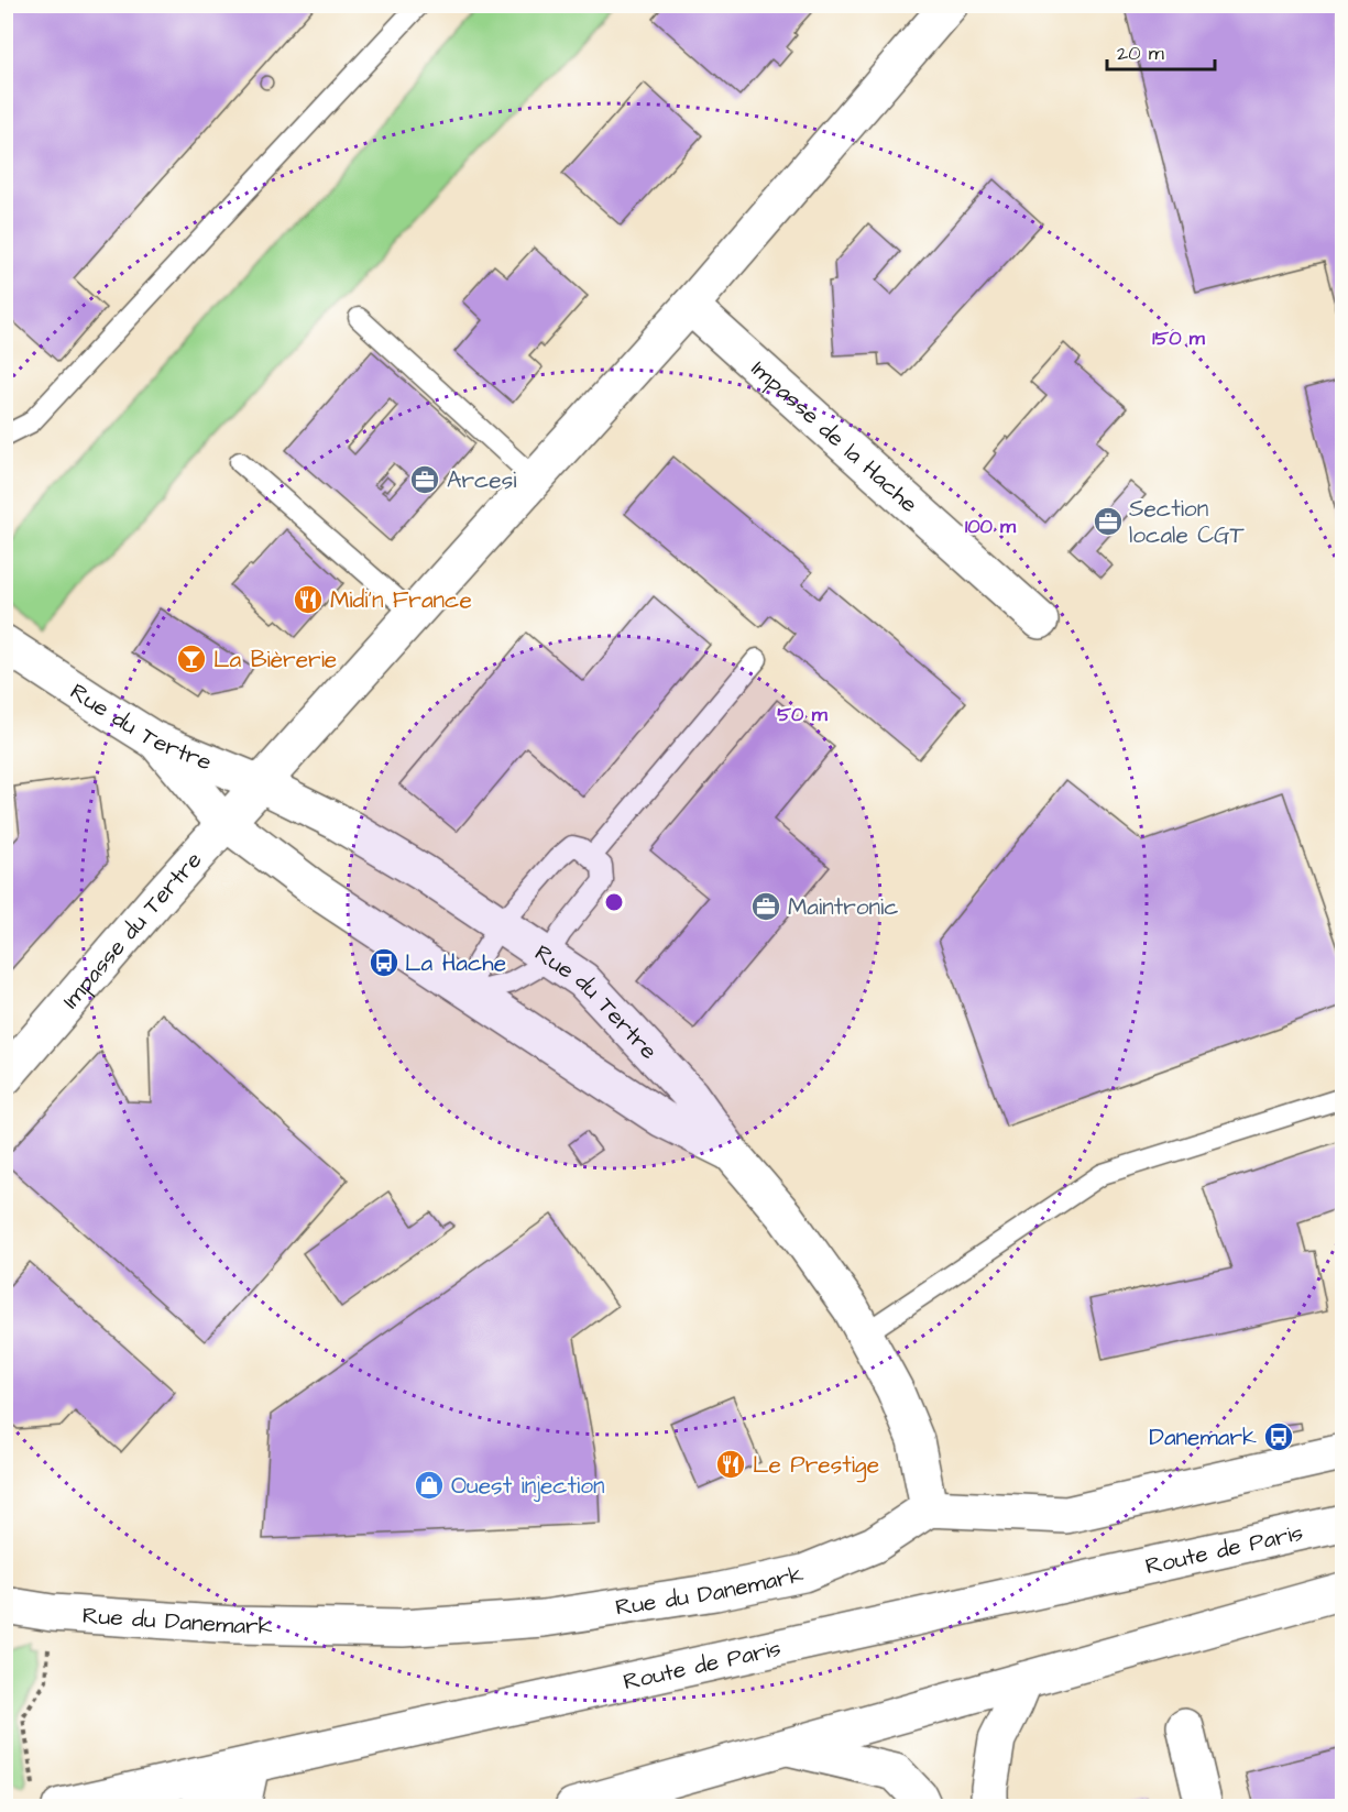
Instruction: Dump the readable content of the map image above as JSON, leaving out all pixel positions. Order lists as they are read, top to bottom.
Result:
{
  "streets": {
    "street": [
      "Impasse de la Hache",
      "Rue du Tertre",
      "Impasse du Tertre",
      "Route de Paris",
      "Rue du Danemark"
    ]
  },
  "crossings": [
    ["Rue du Tertre", "Impasse du Tertre"],
    ["Rue du Tertre", "Rue du Danemark"]
  ],
  "places": {
    "office": ["Arcesi", "Section locale CGT", "Maintronic"],
    "restaurant": ["Midi'n France", "Le Prestige"],
    "bar": ["La Bièrerie"],
    "bus stop": ["La Hache", "Danemark"],
    "shop": ["Ouest injection"]
  },
  "scale_bar": "20 m",
  "rings": ["150 m", "100 m", "50 m"]
}
